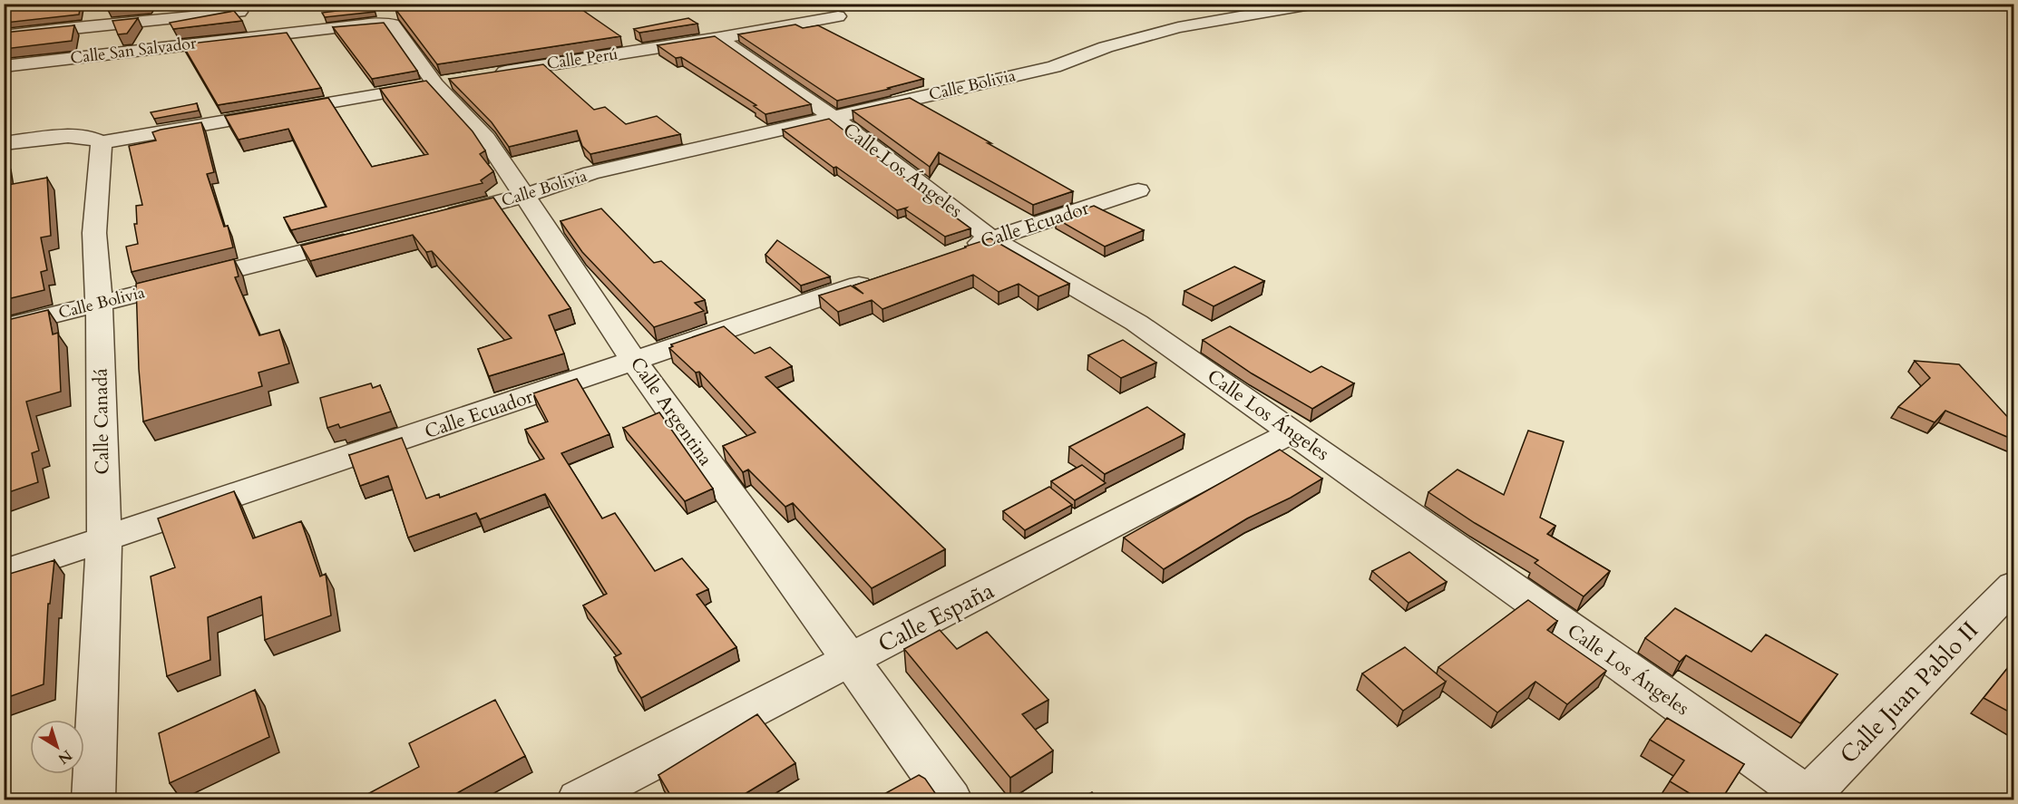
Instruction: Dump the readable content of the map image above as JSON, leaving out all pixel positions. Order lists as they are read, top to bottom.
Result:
{
  "streets": {
    "street": [
      "Calle San Salvador",
      "Calle Perú",
      "Calle Bolivia",
      "Calle Los Ángeles",
      "Calle Ecuador",
      "Calle Argentina",
      "Calle Canadá",
      "Calle España",
      "Calle Juan Pablo II"
    ]
  },
  "crossings": [
    ["Calle San Salvador", "Calle Argentina"],
    ["Calle Perú", "Calle Los Ángeles"],
    ["Calle Bolivia", "Calle Los Ángeles"],
    ["Calle Bolivia", "Calle Argentina"],
    ["Calle Bolivia", "Calle Canadá"],
    ["Calle Los Ángeles", "Calle Ecuador"],
    ["Calle Los Ángeles", "Calle España"],
    ["Calle Los Ángeles", "Calle Juan Pablo II"],
    ["Calle Ecuador", "Calle Argentina"],
    ["Calle Ecuador", "Calle Canadá"],
    ["Calle Argentina", "Calle España"]
  ],
  "north": "bottom right"
}
